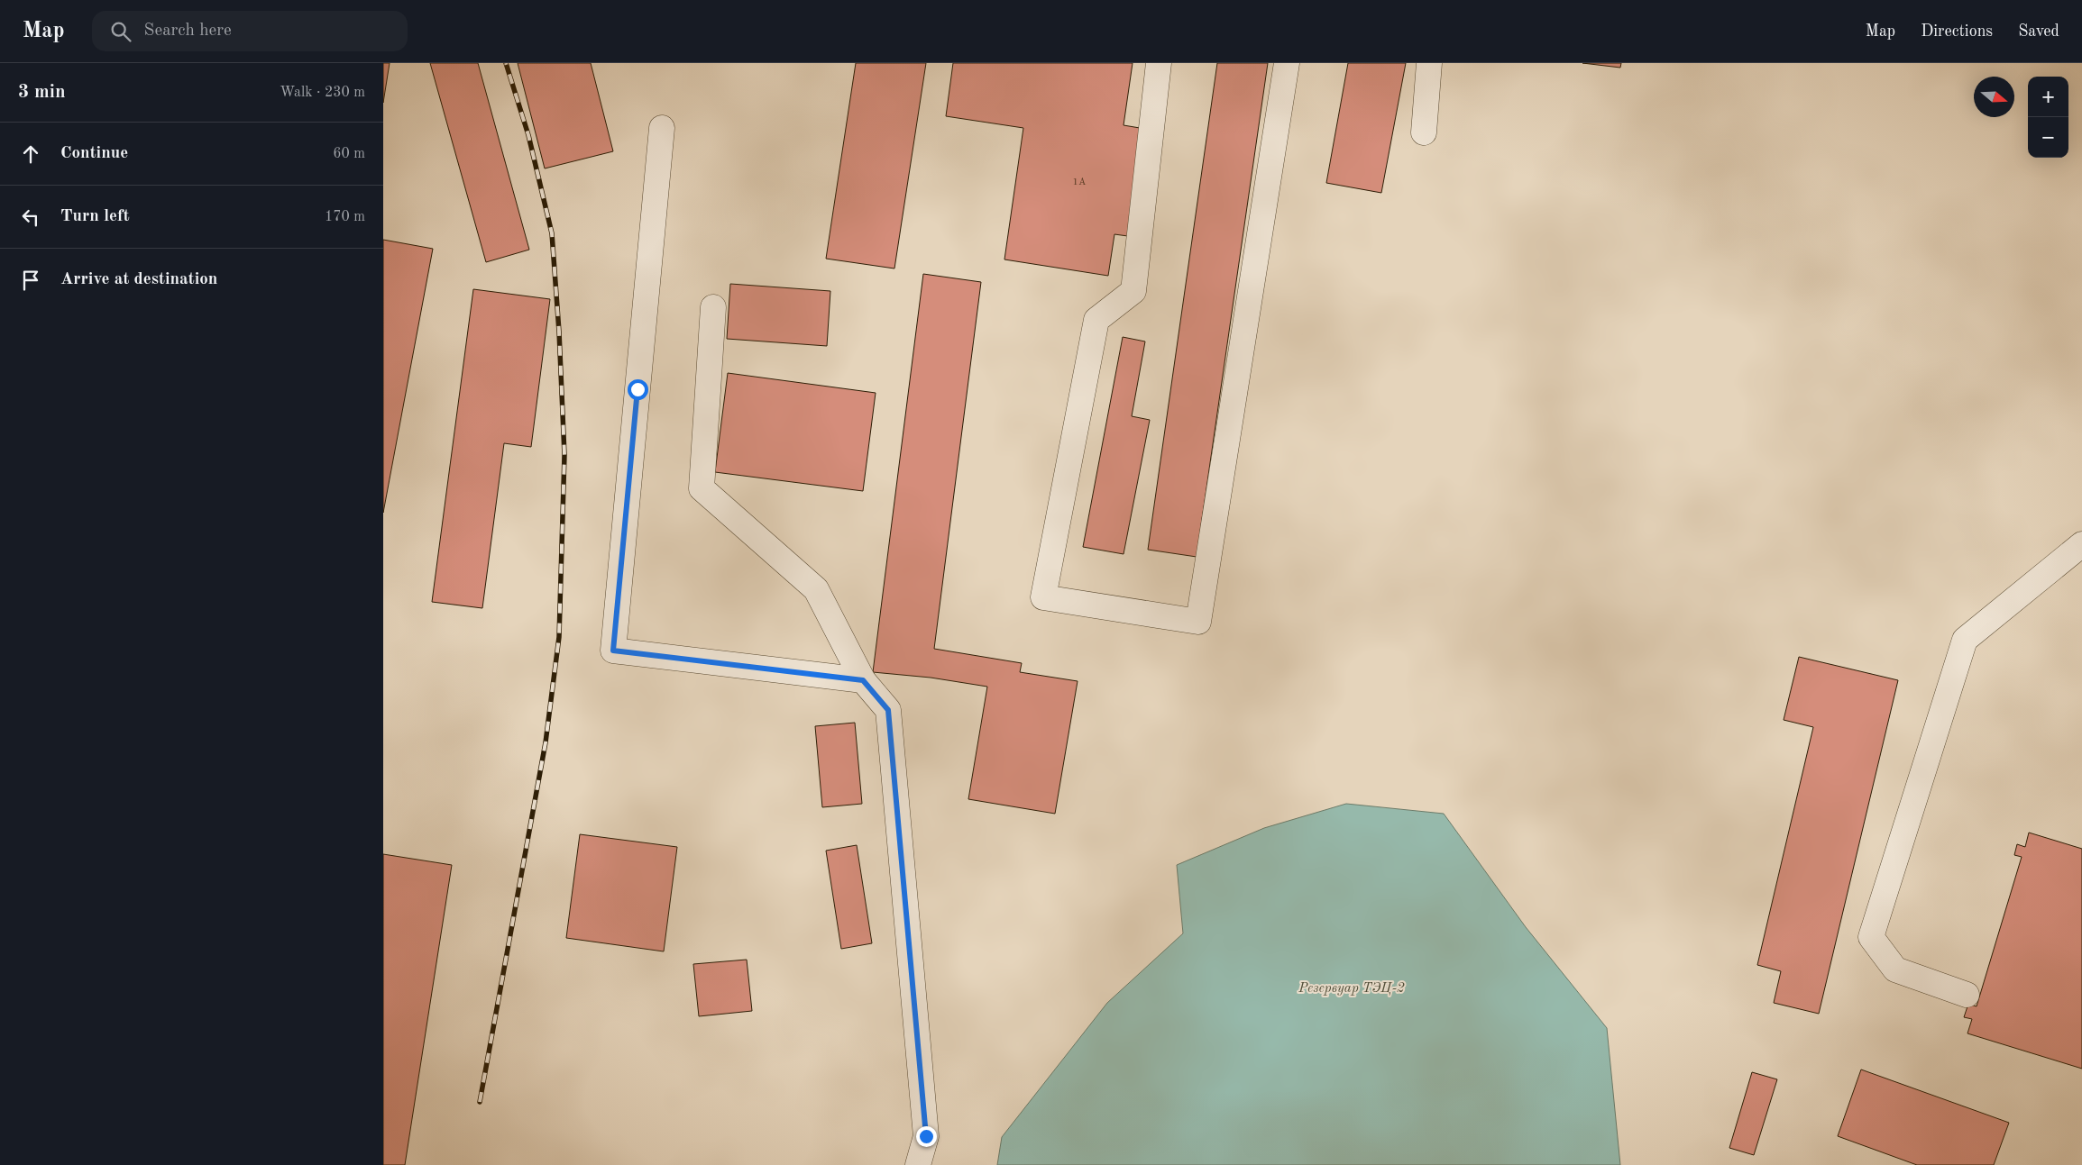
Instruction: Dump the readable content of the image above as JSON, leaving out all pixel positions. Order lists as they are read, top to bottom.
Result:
{
  "water": ["Резервуар ТЭЦ-2"],
  "house_numbers": ["1А"],
  "north": "right",
  "page": {
    "header": "Map",
    "search": "Search here",
    "nav": ["Map", "Directions", "Saved"],
    "heading": ["3 min", "Walk · 230 m"],
    "map_buttons": ["+", "−"],
    "list": [
      ["Continue", "60 m"],
      ["Turn left", "170 m"],
      "Arrive at destination"
    ]
  }
}
